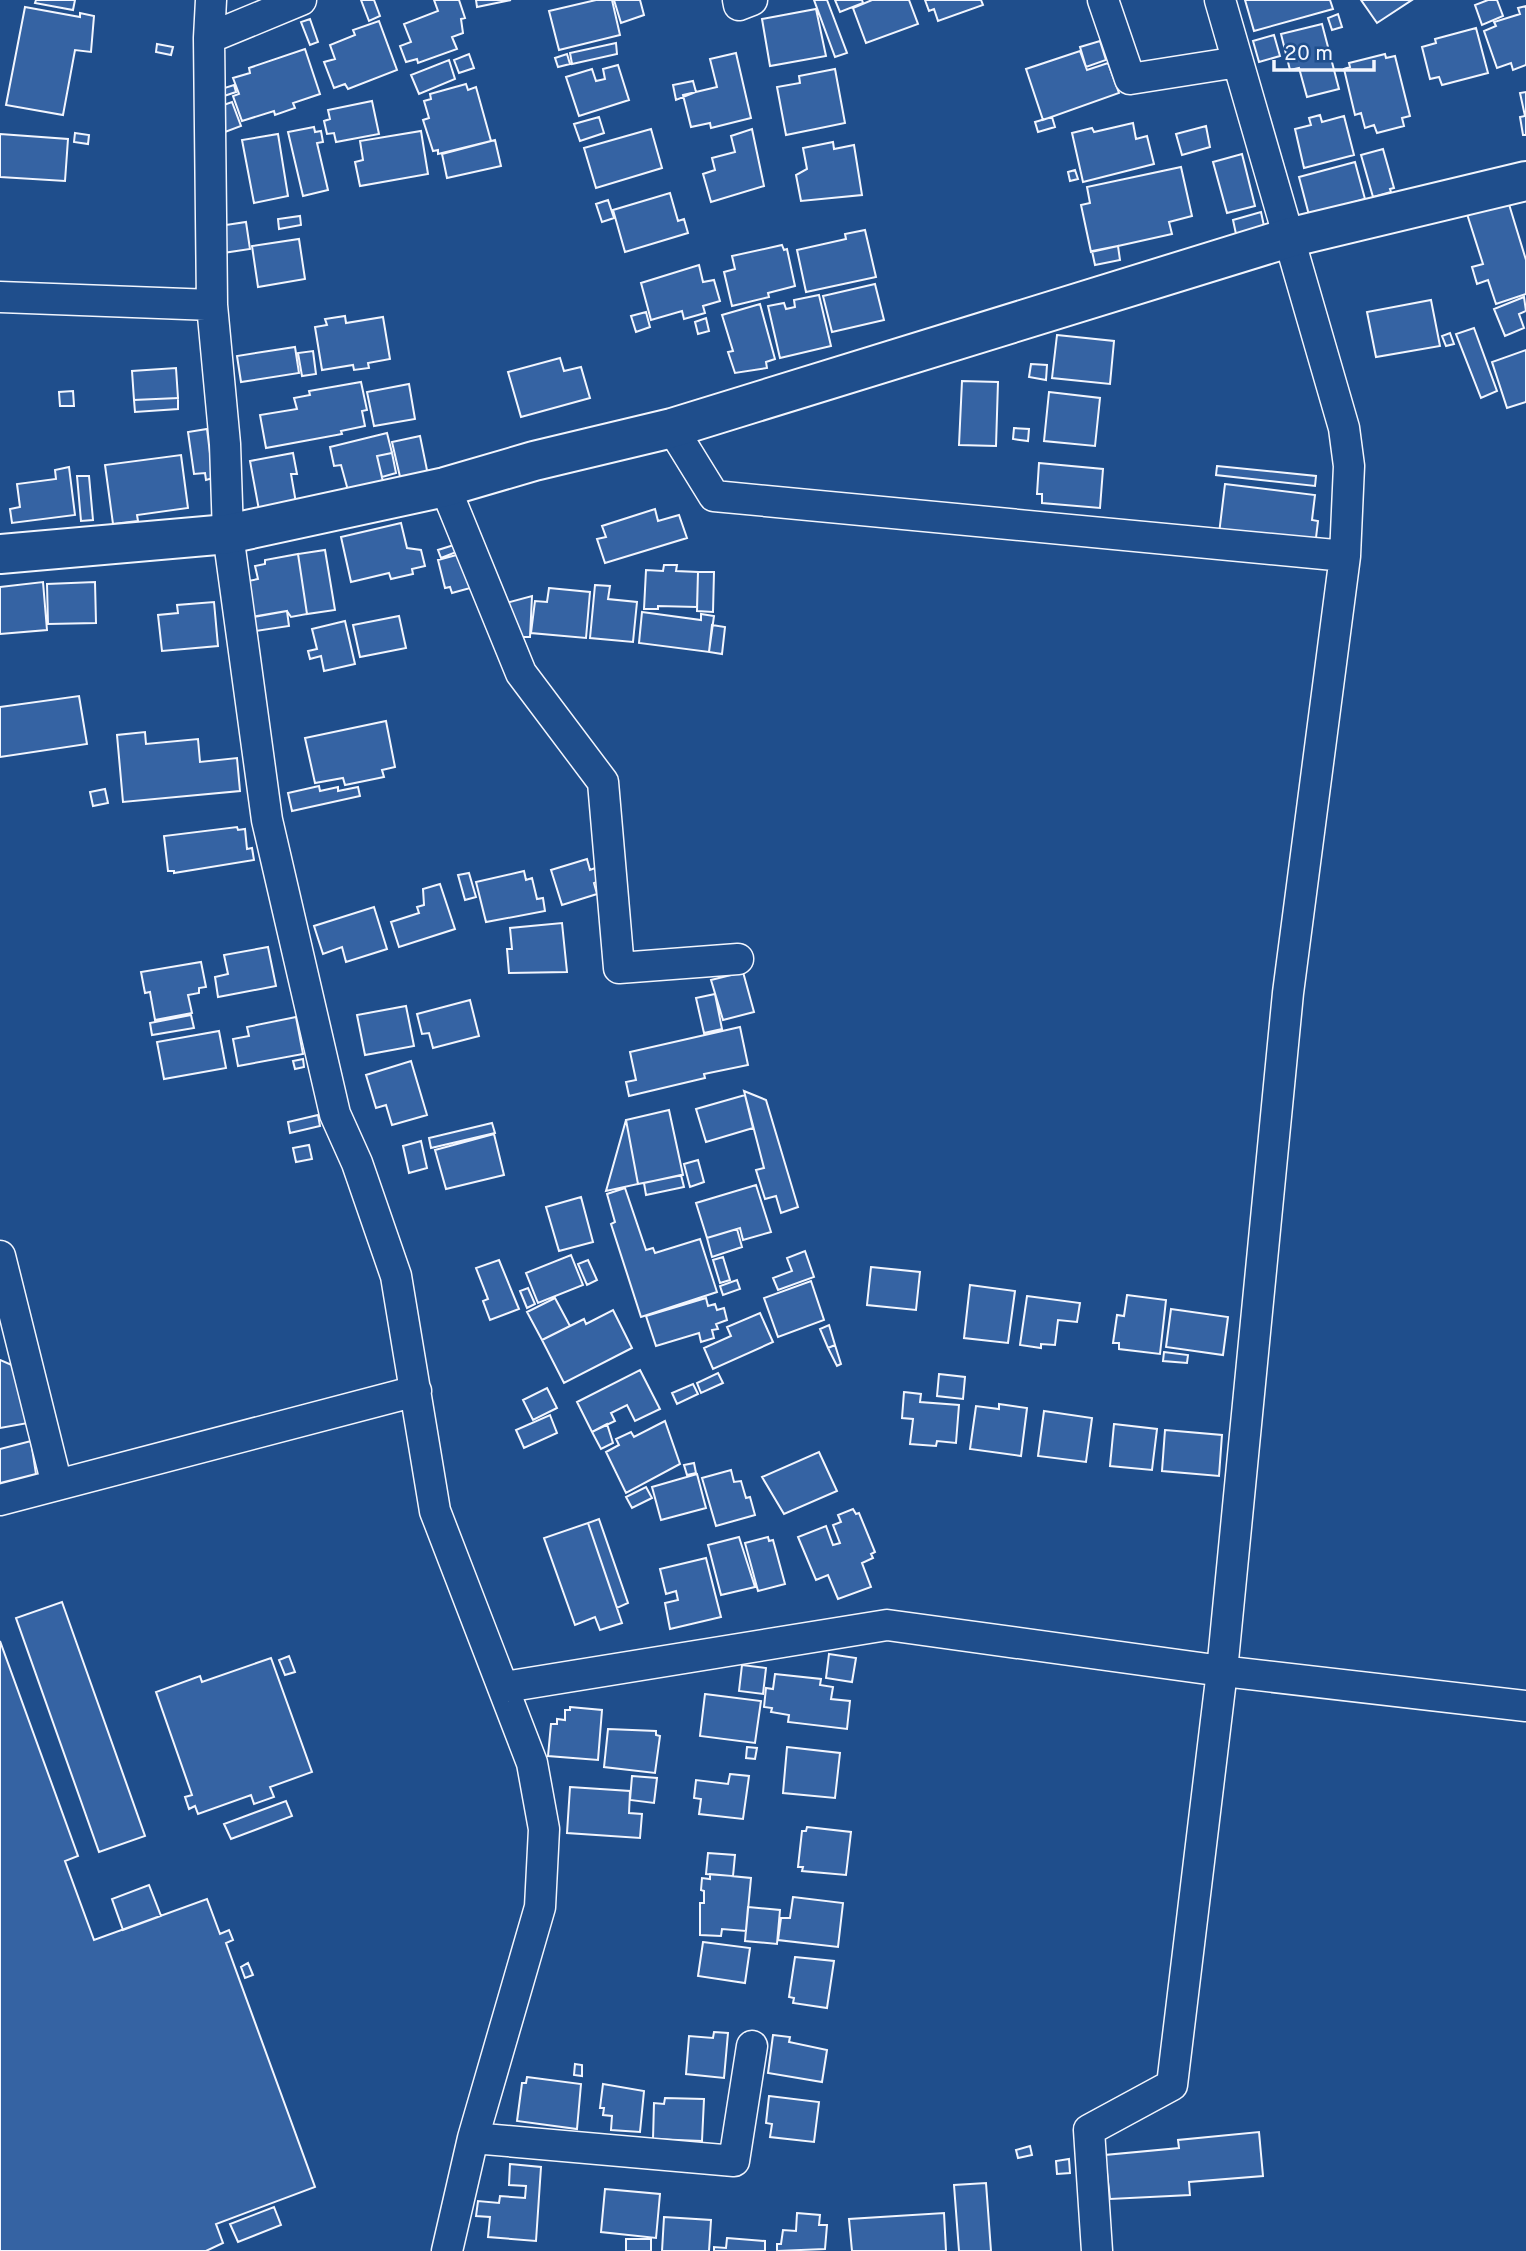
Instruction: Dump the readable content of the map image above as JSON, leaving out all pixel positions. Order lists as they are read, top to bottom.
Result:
{
  "scale_bar": "20 m"
}
